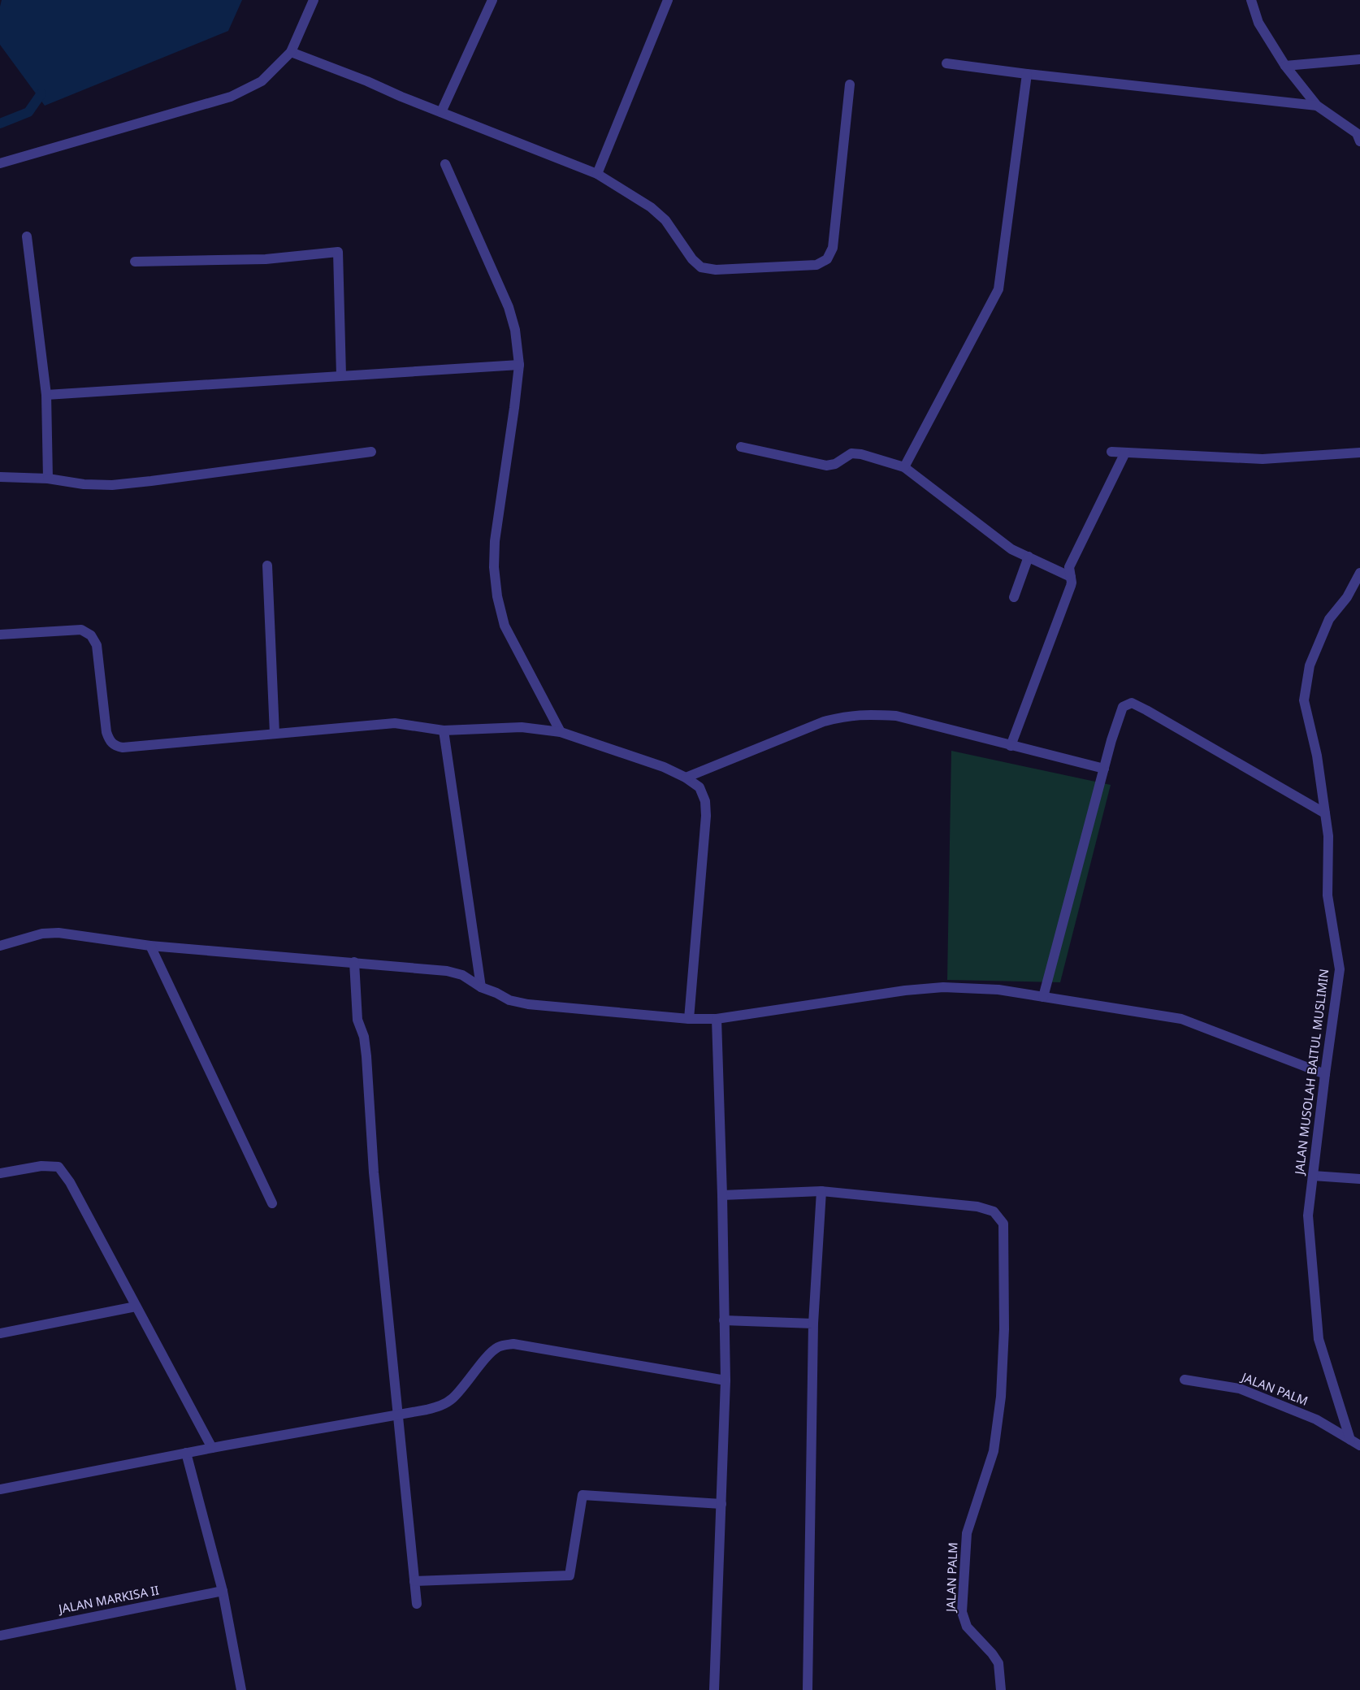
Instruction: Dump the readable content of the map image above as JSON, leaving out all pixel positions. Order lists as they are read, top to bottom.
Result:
{
  "streets": {
    "street": ["JALAN MUSOLAH BAITUL MUSLIMIN", "JALAN PALM", "JALAN MARKISA II"]
  },
  "crossings": [
    ["JALAN MUSOLAH BAITUL MUSLIMIN", "JALAN PALM"]
  ]
}
